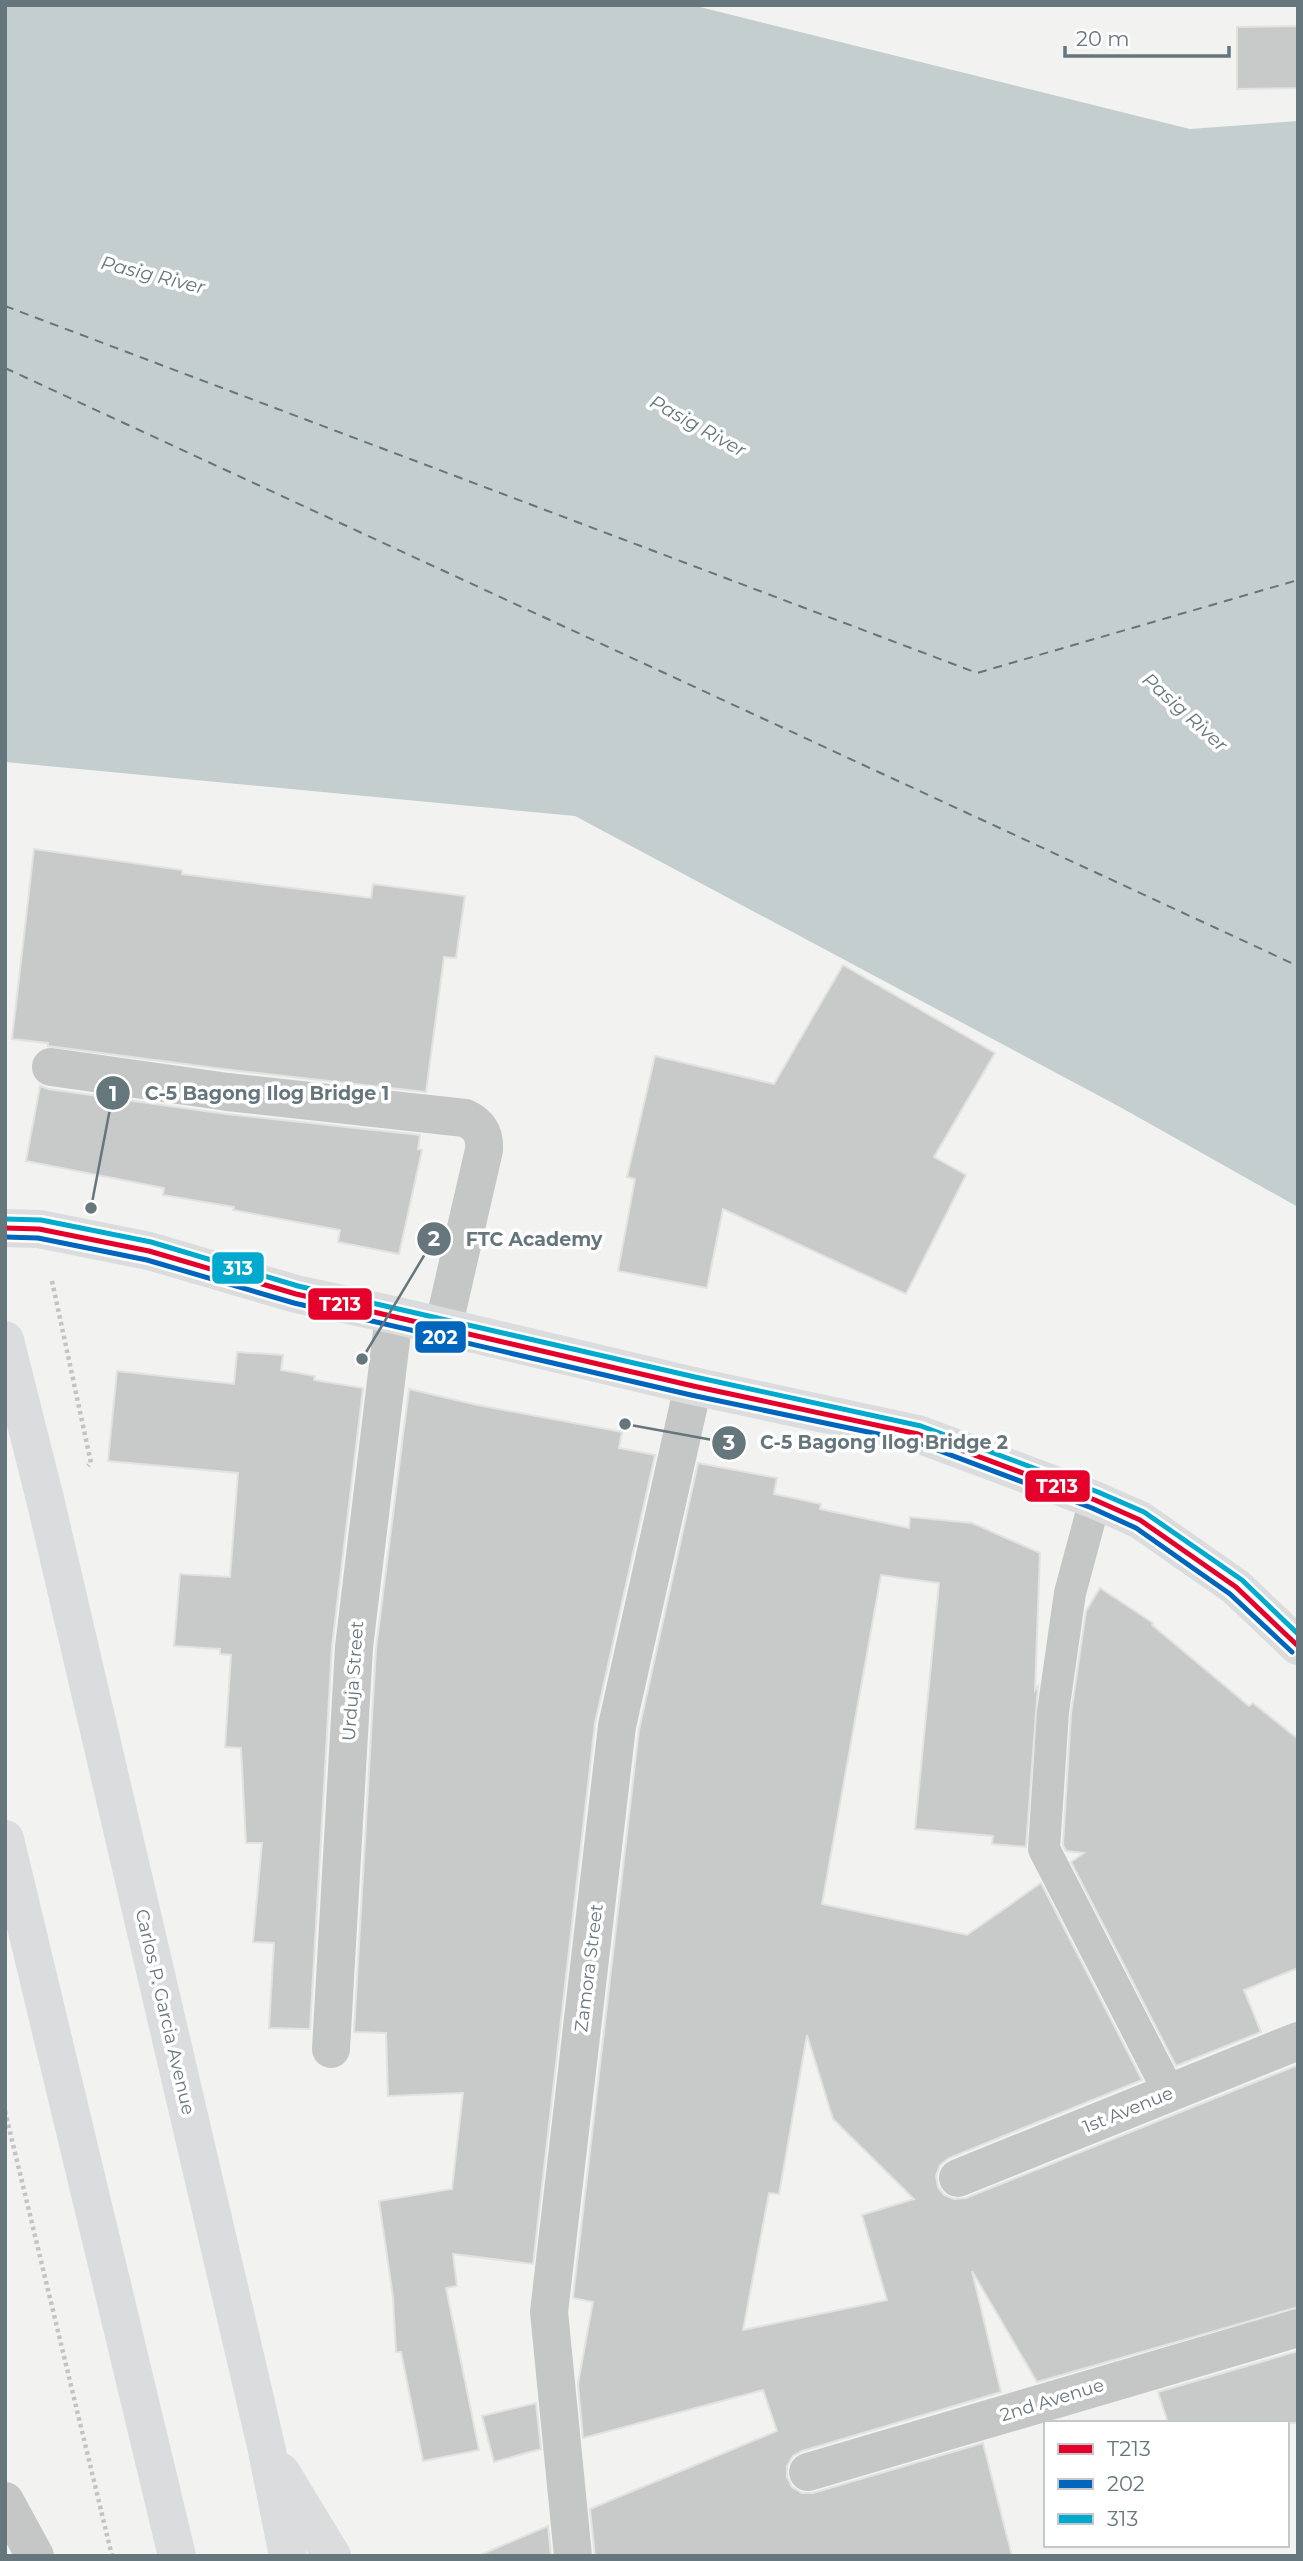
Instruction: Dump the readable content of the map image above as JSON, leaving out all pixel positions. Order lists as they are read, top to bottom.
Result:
{
  "streets": {
    "main road": ["Carlos P. Garcia Avenue"],
    "street": [
      "Urduja Street",
      "Zamora Street",
      "1st Avenue",
      "2nd Avenue"
    ]
  },
  "water": ["Pasig River"],
  "places": ["C-5 Bagong Ilog Bridge 1", "FTC Academy", "C-5 Bagong Ilog Bridge 2"],
  "lines": ["transit line 313", "transit line T213", "transit line 202"],
  "legend": ["T213", "202", "313"],
  "scale_bar": "20 m"
}
